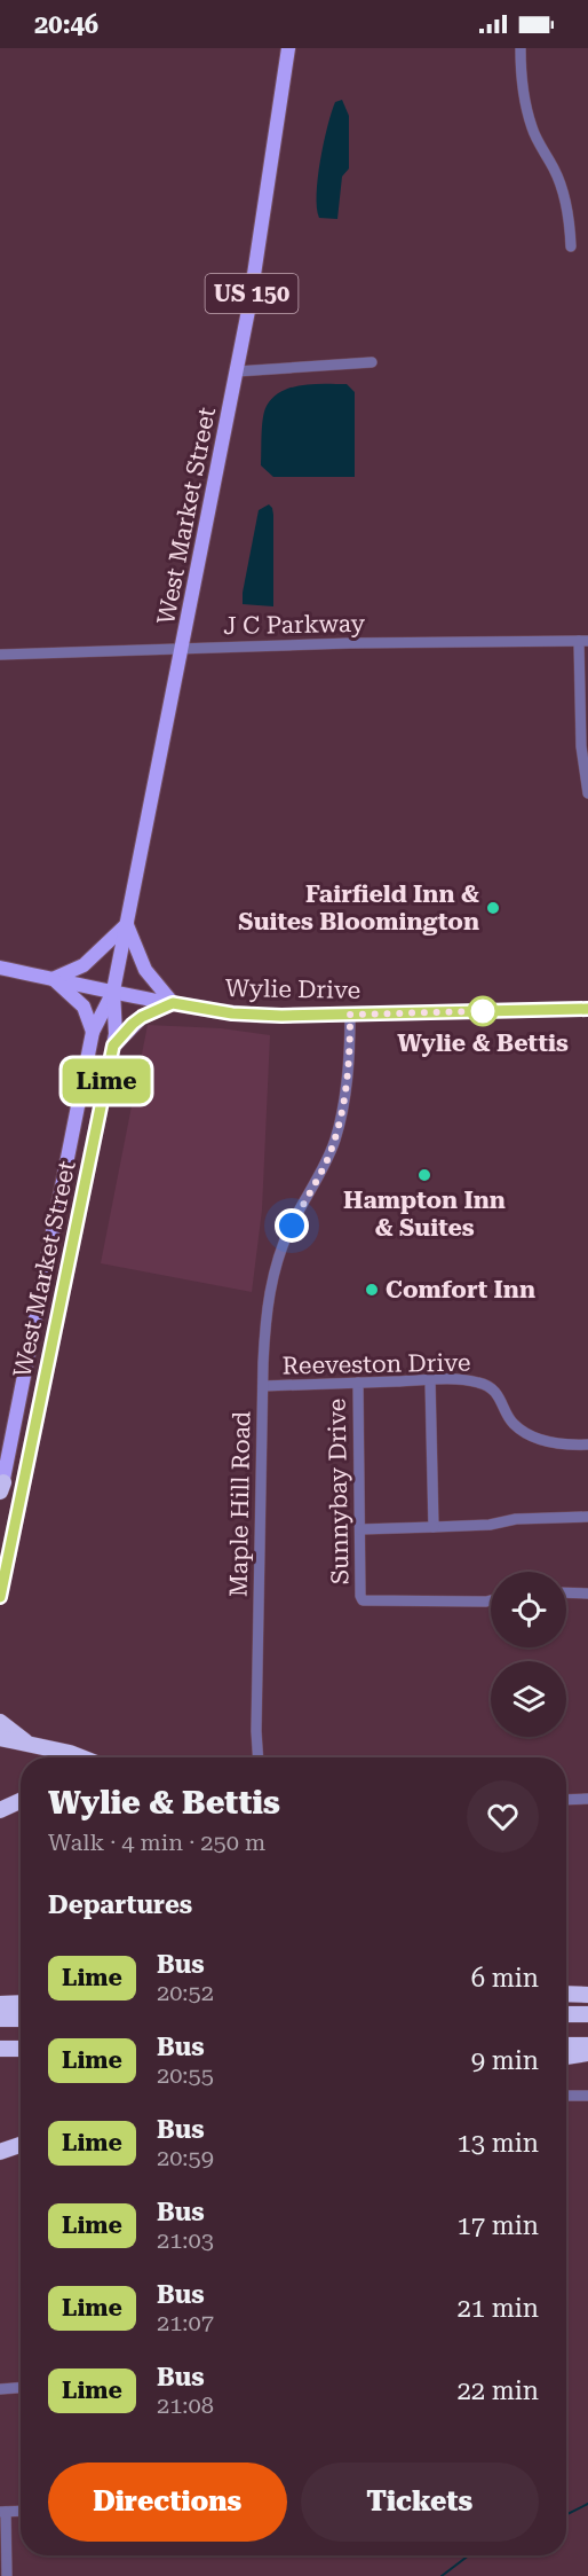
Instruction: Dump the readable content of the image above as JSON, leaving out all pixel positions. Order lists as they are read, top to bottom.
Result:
{
  "streets": {
    "main road": ["US 150", "West Market Street", "Wylie Drive"],
    "street": [
      "J C Parkway",
      "Reeveston Drive",
      "Sunnybay Drive",
      "Maple Hill Road"
    ]
  },
  "crossings": [
    ["West Market Street", "J C Parkway"],
    ["West Market Street", "Wylie Drive"],
    ["Wylie Drive", "Maple Hill Road"],
    ["Reeveston Drive", "Sunnybay Drive"],
    ["Reeveston Drive", "Maple Hill Road"]
  ],
  "places": [
    "Fairfield Inn & Suites Bloomington",
    "Wylie & Bettis",
    "Hampton Inn & Suites",
    "Comfort Inn"
  ],
  "lines": ["bus line Lime"],
  "page": {
    "status": "20:46",
    "on_map": "Lime",
    "heading": [
      ["Wylie & Bettis", "Walk · 4 min · 250 m"],
      "Departures"
    ],
    "list": [
      {
        "mark": "Lime",
        "name": "Bus",
        "note": "20:52",
        "value": "6 min"
      },
      {
        "mark": "Lime",
        "name": "Bus",
        "note": "20:55",
        "value": "9 min"
      },
      {
        "mark": "Lime",
        "name": "Bus",
        "note": "20:59",
        "value": "13 min"
      },
      {
        "mark": "Lime",
        "name": "Bus",
        "note": "21:03",
        "value": "17 min"
      },
      {
        "mark": "Lime",
        "name": "Bus",
        "note": "21:07",
        "value": "21 min"
      },
      {
        "mark": "Lime",
        "name": "Bus",
        "note": "21:08",
        "value": "22 min"
      }
    ],
    "buttons": ["Directions", "Tickets"]
  }
}
